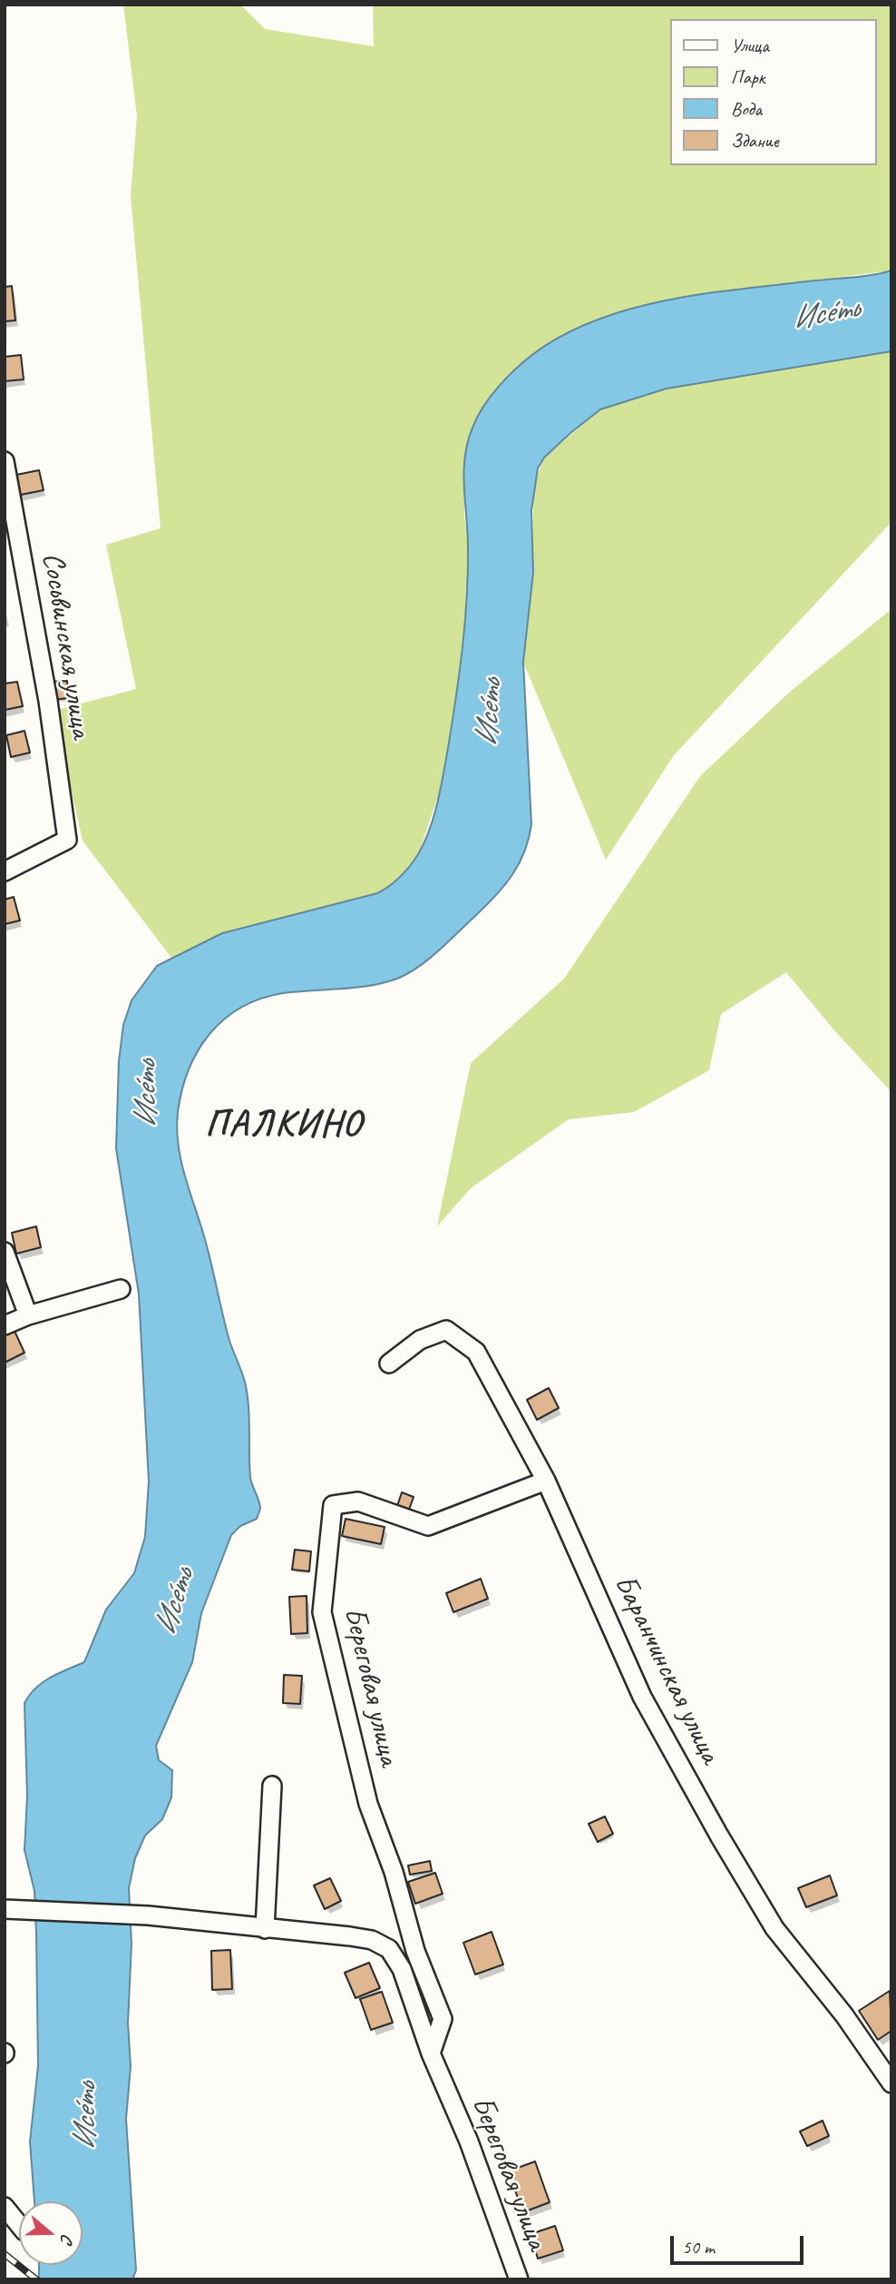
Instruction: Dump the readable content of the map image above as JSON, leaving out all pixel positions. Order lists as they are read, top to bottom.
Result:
{
  "streets": {
    "street": ["Сосьвинская улица", "Баранчинская улица", "Береговая улица"]
  },
  "crossings": [
    ["Баранчинская улица", "Береговая улица"]
  ],
  "districts": ["ПАЛКИНО"],
  "water": ["Исе́ть"],
  "legend": [
    "Улица",
    "Парк",
    "Вода",
    "Здание"
  ],
  "scale_bar": "50 m",
  "north": "right"
}
